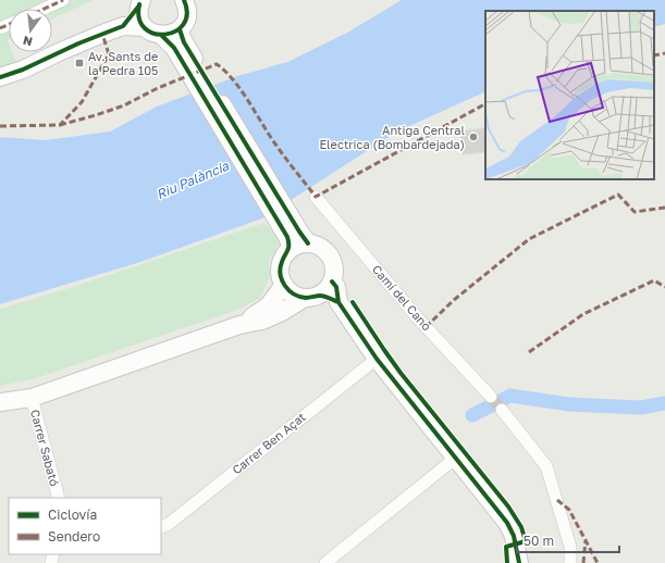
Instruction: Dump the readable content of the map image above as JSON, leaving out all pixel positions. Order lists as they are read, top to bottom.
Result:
{
  "streets": {
    "street": ["Camí del Cano", "Carrer Ben Açat", "Carrer Sabató"]
  },
  "water": ["Riu Palància"],
  "places": {
    "transit": ["Av. Sants de la Pedra 105"],
    "other": ["Antiga Central Electrica (Bombardejada)"]
  },
  "legend": ["Ciclovía", "Sendero"],
  "scale_bar": "50 m",
  "north": "bottom"
}
